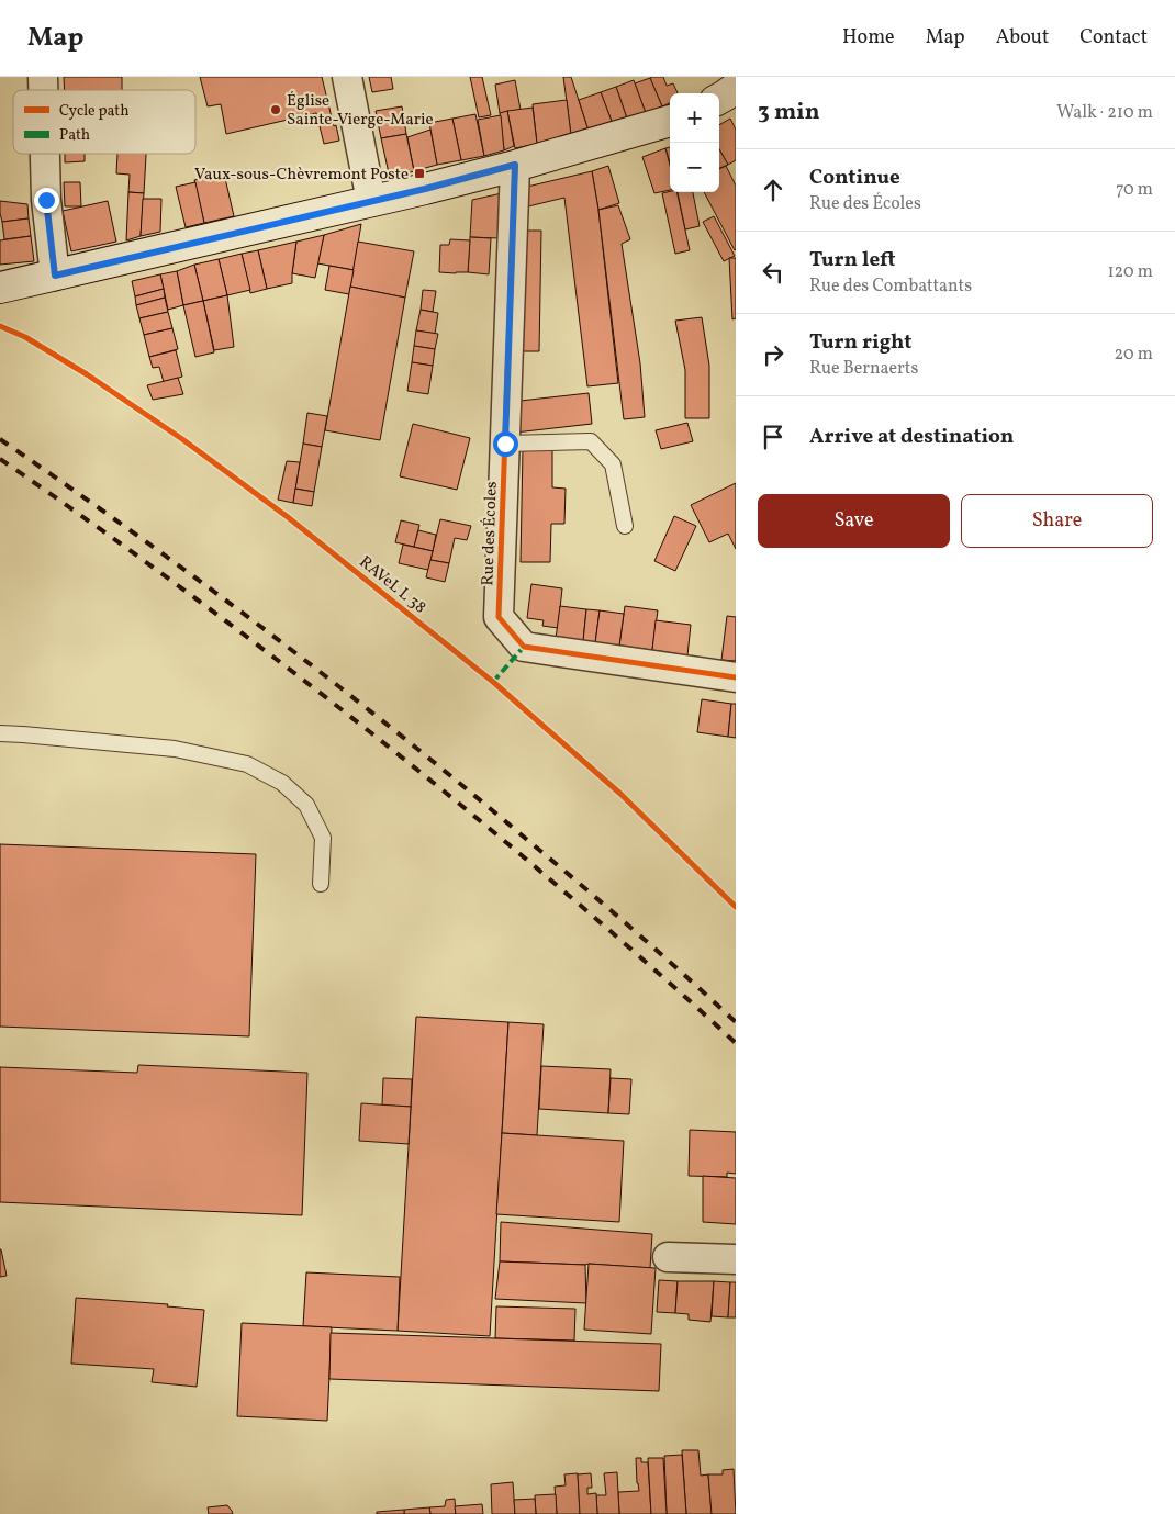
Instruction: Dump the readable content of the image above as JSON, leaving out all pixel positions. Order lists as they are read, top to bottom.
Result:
{
  "streets": {
    "street": ["Rue des Écoles"],
    "cycle path": ["RAVeL L 38"]
  },
  "places": {
    "other": ["Église Sainte-Vierge-Marie"],
    "transit": ["Vaux-sous-Chèvremont Poste"]
  },
  "legend": ["Cycle path", "Path"],
  "page": {
    "header": "Map",
    "nav": [
      "Home",
      "Map",
      "About",
      "Contact"
    ],
    "heading": ["3 min", "Walk · 210 m"],
    "map_buttons": ["+", "−"],
    "list": [
      ["Continue", "Rue des Écoles", "70 m"],
      ["Turn left", "Rue des Combattants", "120 m"],
      ["Turn right", "Rue Bernaerts", "20 m"],
      "Arrive at destination"
    ],
    "buttons": ["Save", "Share"]
  }
}
